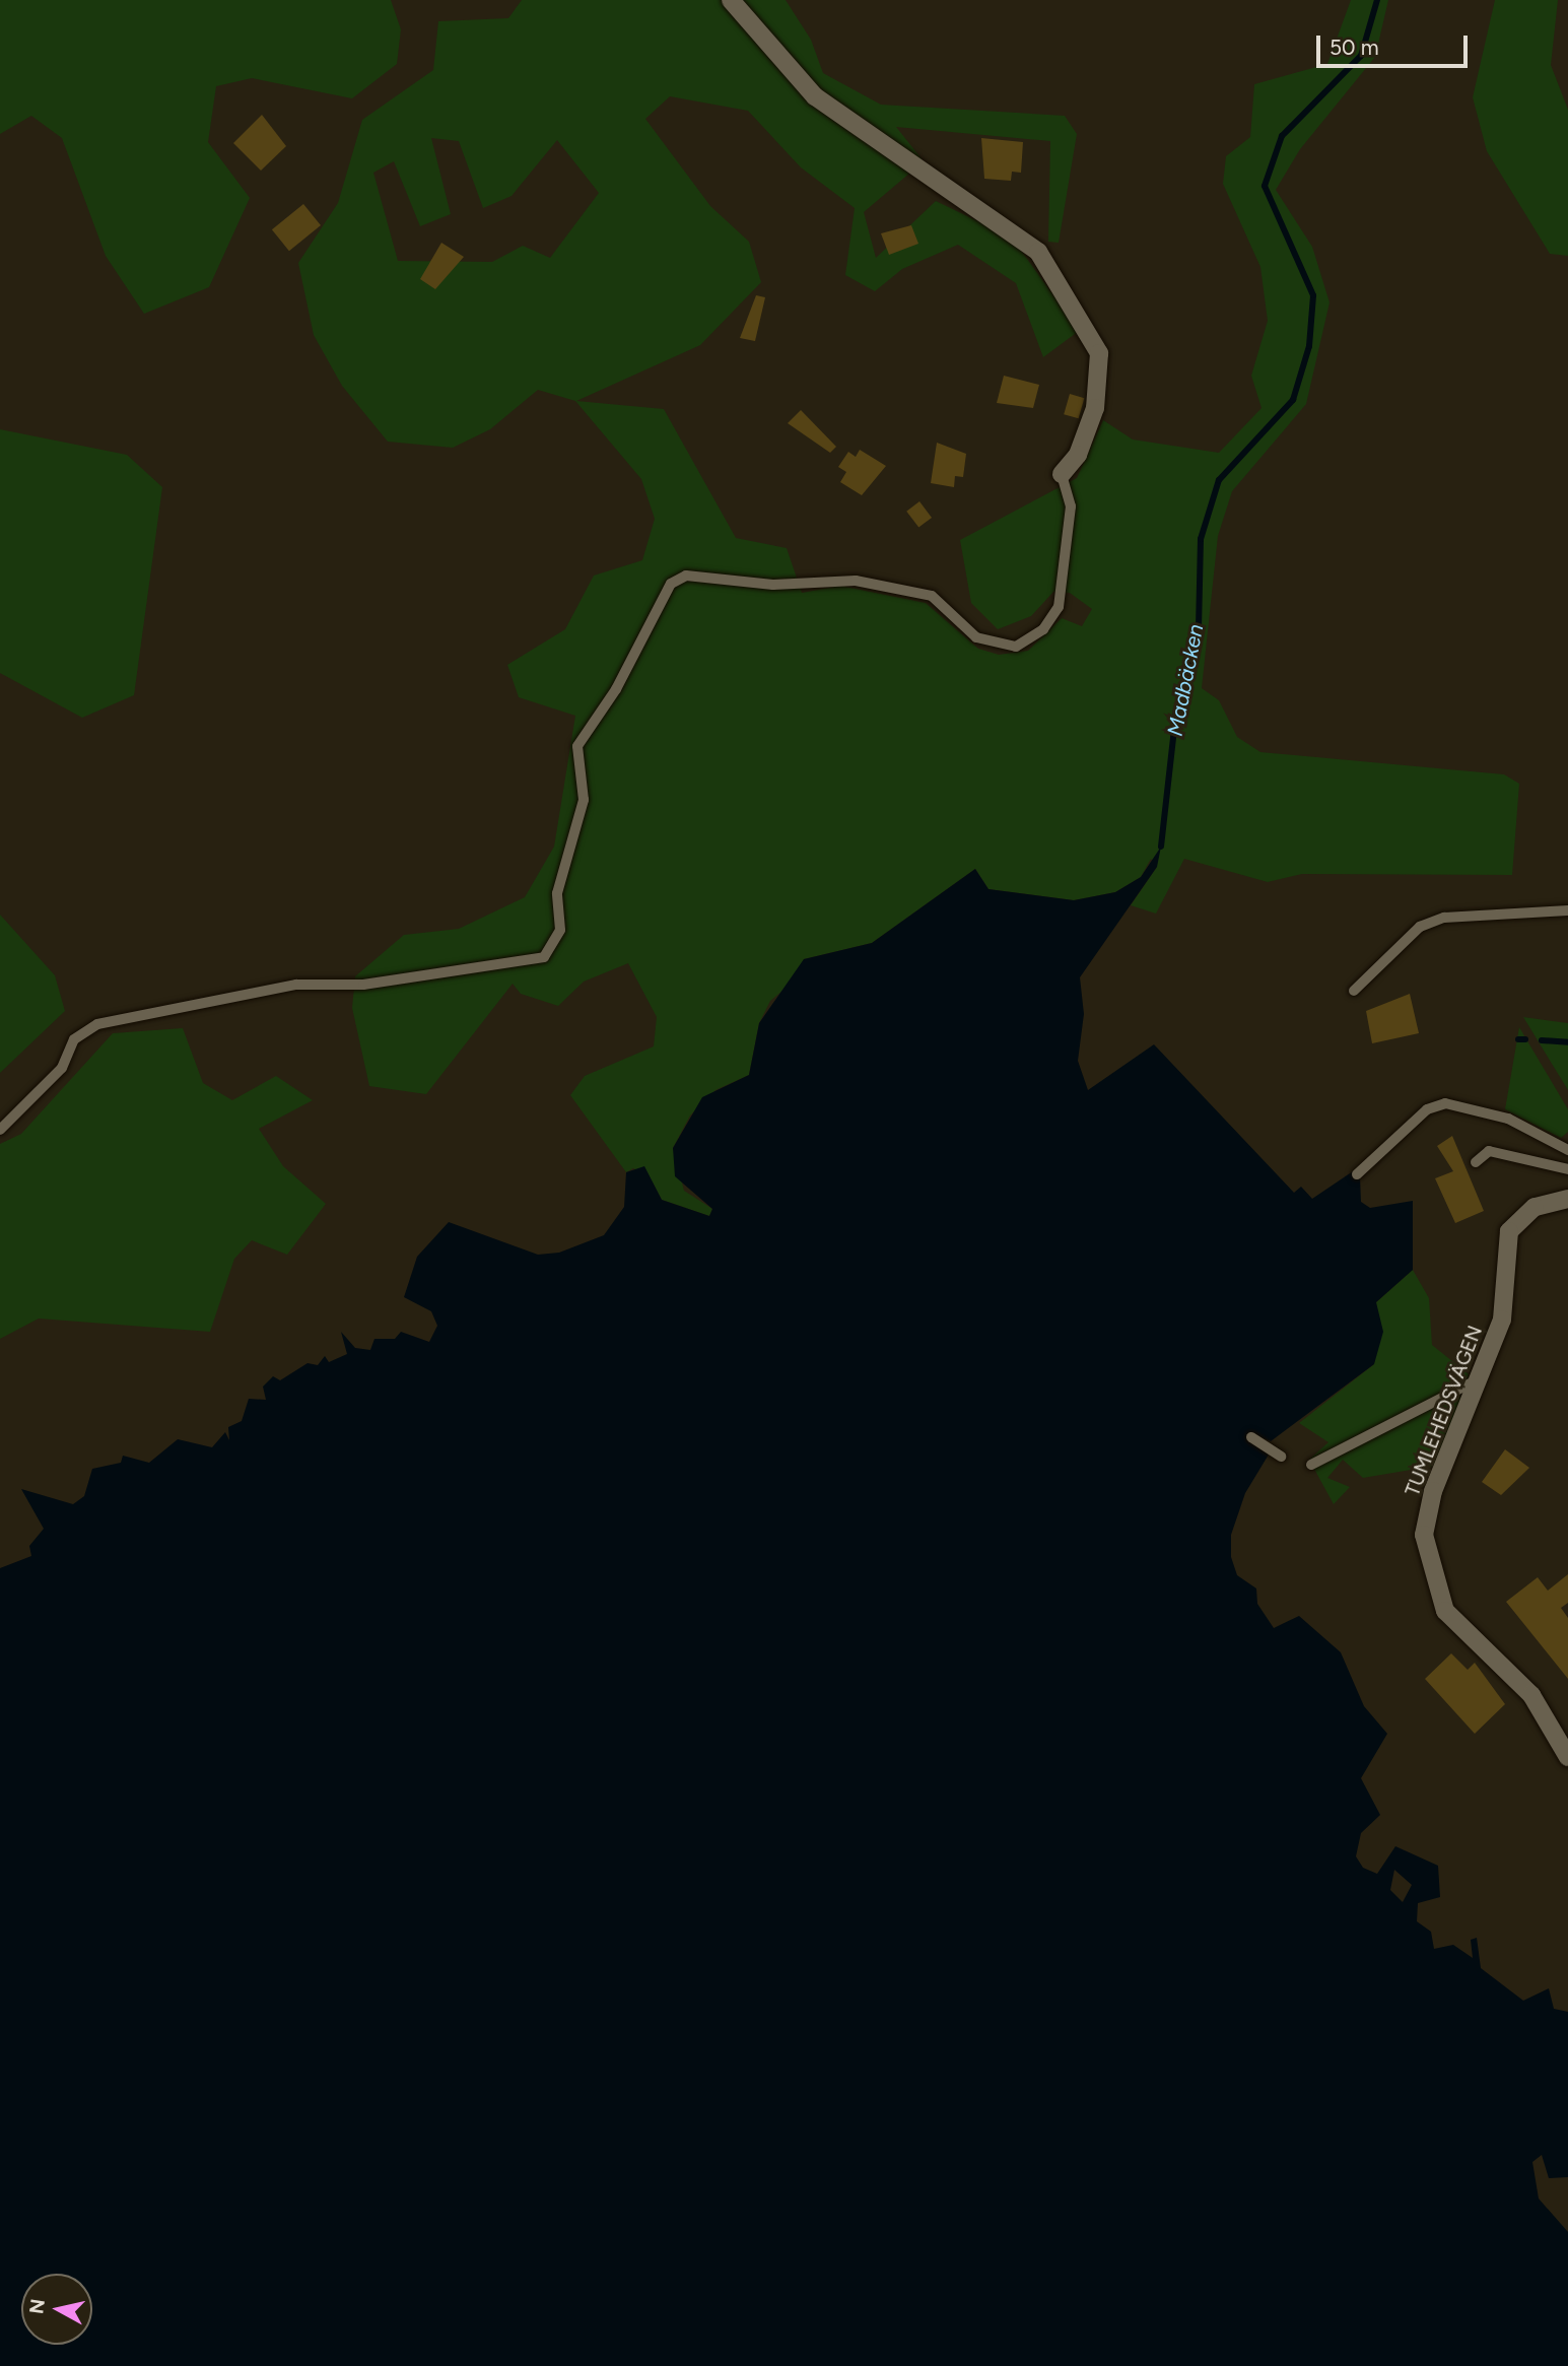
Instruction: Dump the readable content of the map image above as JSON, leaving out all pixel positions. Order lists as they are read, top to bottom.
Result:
{
  "streets": {
    "street": ["TUMLEHEDSVÄGEN"]
  },
  "water": ["Madbäcken"],
  "scale_bar": "50 m",
  "north": "left"
}
